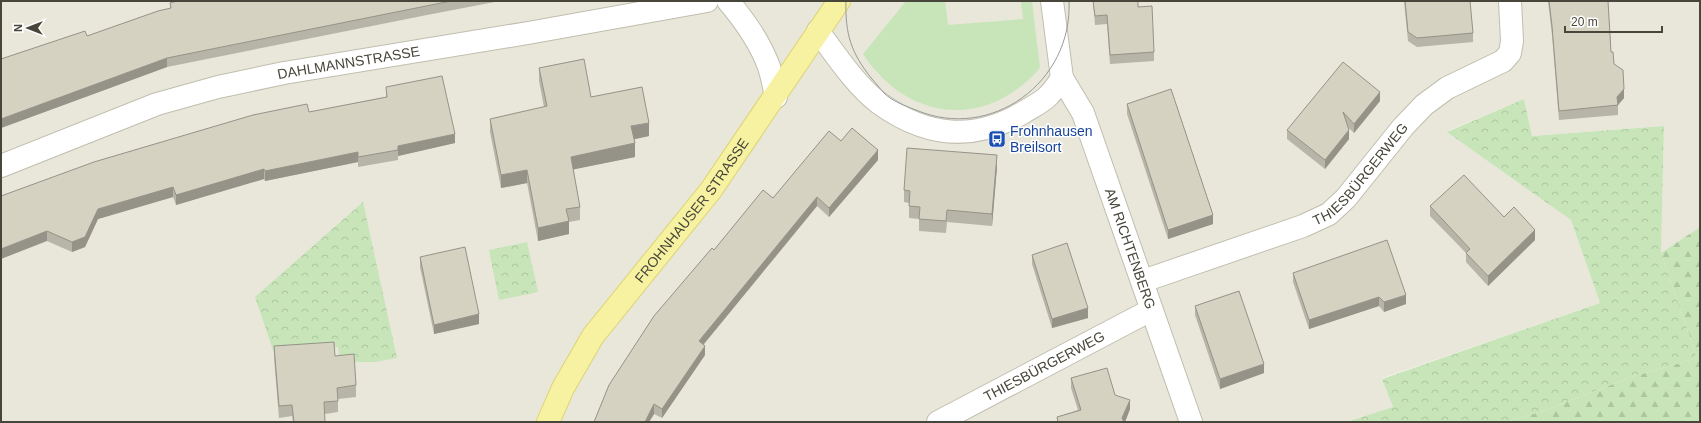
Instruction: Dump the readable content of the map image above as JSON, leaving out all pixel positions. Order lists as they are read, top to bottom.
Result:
{
  "streets": {
    "main road": ["FROHNHAUSER STRASSE"],
    "street": ["DAHLMANNSTRASSE", "THIESBÜRGERWEG", "AM RICHTENBERG"]
  },
  "crossings": [
    ["THIESBÜRGERWEG", "AM RICHTENBERG"]
  ],
  "places": {
    "bus stop": ["Frohnhausen Breilsort"]
  },
  "scale_bar": "20 m",
  "north": "left"
}
